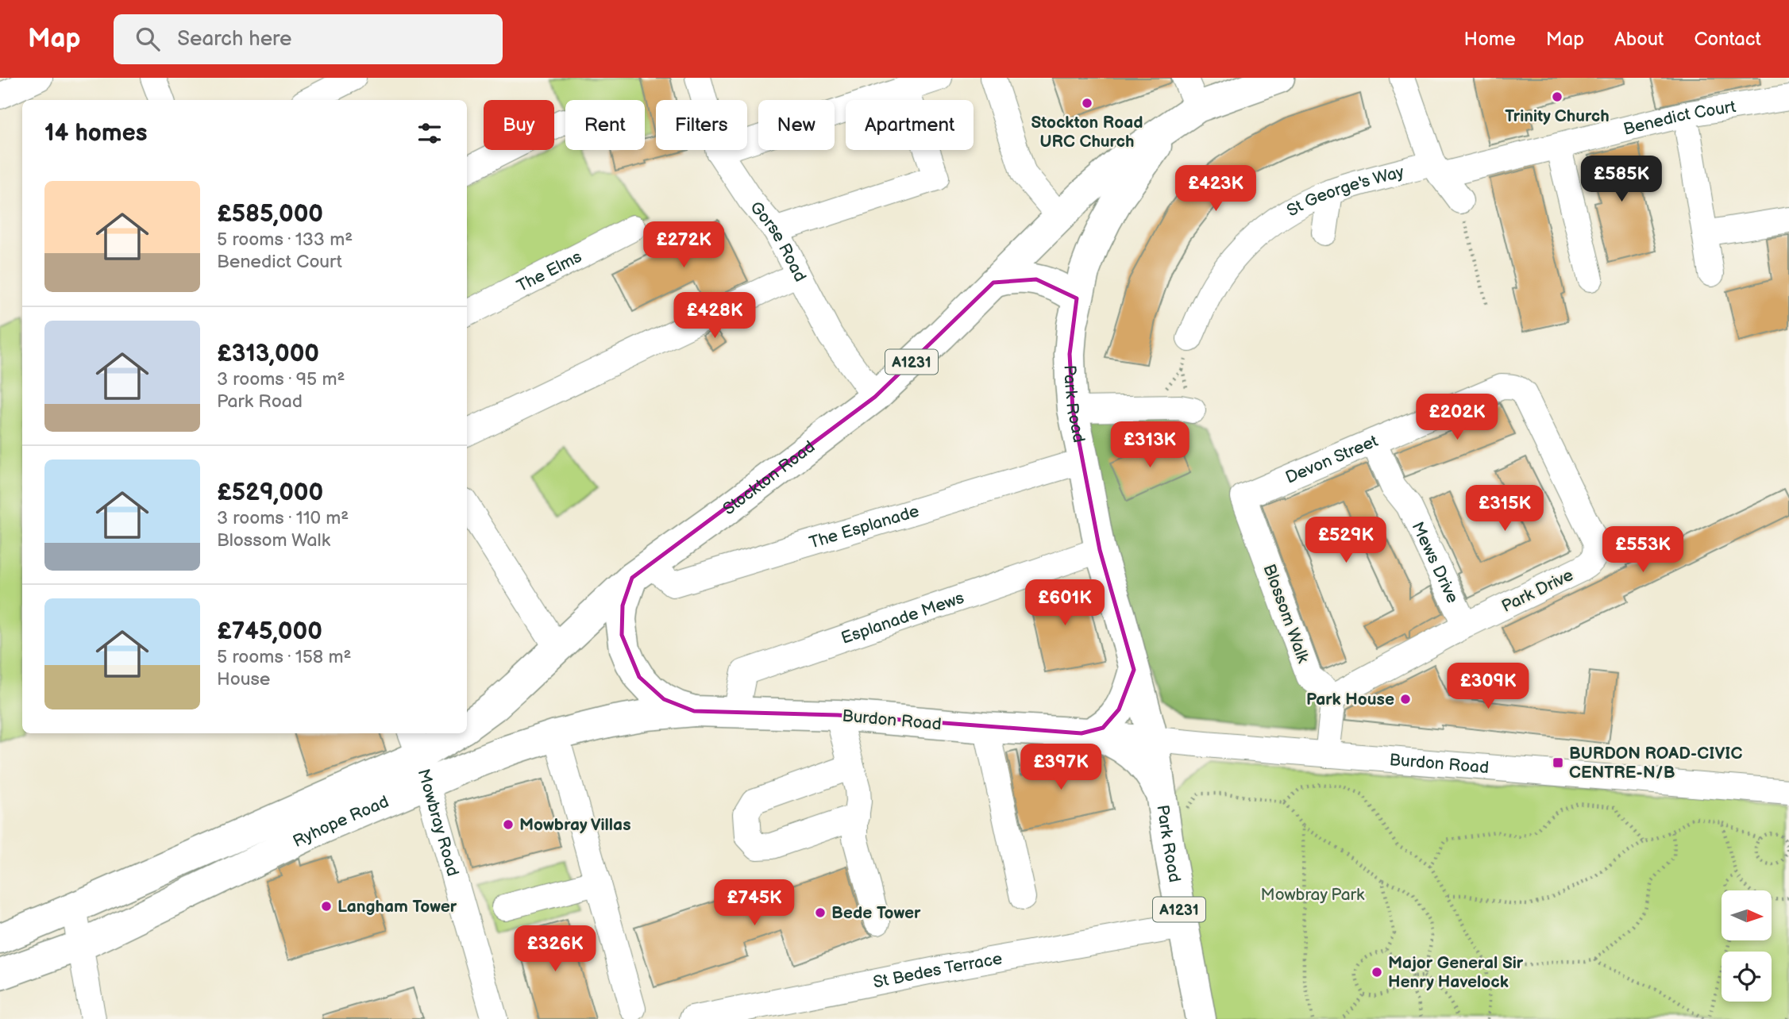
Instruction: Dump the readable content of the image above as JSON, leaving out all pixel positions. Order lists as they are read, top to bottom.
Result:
{
  "streets": {
    "main road": [
      "A1231",
      "Park Road",
      "Stockton Road",
      "Burdon Road",
      "Ryhope Road"
    ],
    "street": [
      "Benedict Court",
      "St George's Way",
      "Gorse Road",
      "The Elms",
      "Devon Street",
      "The Esplanade",
      "Mews Drive",
      "Park Drive",
      "Blossom Walk",
      "Esplanade Mews",
      "Mowbray Road",
      "St Bedes Terrace"
    ]
  },
  "crossings": [
    ["Benedict Court", "St George's Way"],
    ["Gorse Road", "Stockton Road"],
    ["A1231", "Park Road"],
    ["A1231", "Stockton Road"],
    ["A1231", "The Esplanade"],
    ["A1231", "Burdon Road"],
    ["A1231", "Ryhope Road"],
    ["Park Road", "Stockton Road"],
    ["Park Road", "The Esplanade"],
    ["Park Road", "Esplanade Mews"],
    ["Park Road", "Burdon Road"],
    ["Park Road", "St Bedes Terrace"],
    ["Devon Street", "Mews Drive"],
    ["Devon Street", "Park Drive"],
    ["Devon Street", "Blossom Walk"],
    ["Stockton Road", "The Esplanade"],
    ["Stockton Road", "Ryhope Road"],
    ["Mews Drive", "Park Drive"],
    ["Park Drive", "Blossom Walk"],
    ["Esplanade Mews", "Burdon Road"],
    ["Burdon Road", "Ryhope Road"],
    ["Ryhope Road", "Mowbray Road"]
  ],
  "parks": ["Mowbray Park"],
  "places": {
    "other": [
      "Trinity Church",
      "Stockton Road URC Church",
      "Park House",
      "Mowbray Villas",
      "Langham Tower",
      "Bede Tower",
      "Major General Sir Henry Havelock"
    ],
    "transit": ["BURDON ROAD-CIVIC CENTRE-N/B"]
  },
  "north": "right",
  "page": {
    "header": "Map",
    "search": "Search here",
    "nav": [
      "Home",
      "Map",
      "About",
      "Contact"
    ],
    "chip": [
      "Buy",
      "Rent",
      "Filters",
      "New",
      "Apartment"
    ],
    "heading": "14 homes",
    "price": [
      "£585K",
      "£423K",
      "£272K",
      "£428K",
      "£202K",
      "£313K",
      "£315K",
      "£529K",
      "£553K",
      "£601K",
      "£309K",
      "£397K",
      "£745K",
      "£326K"
    ],
    "list": [
      {
        "name": "£585,000",
        "note": "5 rooms · 133 m² · Benedict Court"
      },
      {
        "name": "£313,000",
        "note": "3 rooms · 95 m² · Park Road"
      },
      {
        "name": "£529,000",
        "note": "3 rooms · 110 m² · Blossom Walk"
      },
      {
        "name": "£745,000",
        "note": "5 rooms · 158 m² · House"
      }
    ]
  }
}
